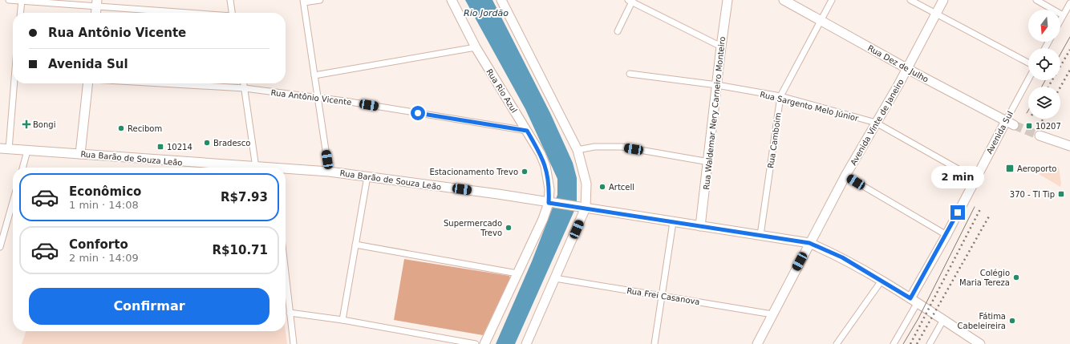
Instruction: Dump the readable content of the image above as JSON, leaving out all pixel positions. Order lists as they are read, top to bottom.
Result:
{
  "streets": {
    "main road": [
      "Rua Dez de Julho",
      "Rua Rio Azul",
      "Rua Waldemar Nery Carneiro Monteiro",
      "Avenida Vinte de Janeiro",
      "Avenida Sul",
      "Rua Barão de Souza Leão"
    ],
    "street": [
      "Rua Antônio Vicente",
      "Rua Sargento Melo Júnior",
      "Rua Camboim",
      "Rua Frei Casanova"
    ]
  },
  "crossings": [
    ["Rua Dez de Julho", "Avenida Vinte de Janeiro"],
    ["Rua Dez de Julho", "Avenida Sul"],
    ["Rua Dez de Julho", "Rua Camboim"],
    ["Rua Rio Azul", "Rua Antônio Vicente"],
    ["Rua Rio Azul", "Rua Barão de Souza Leão"],
    ["Rua Sargento Melo Júnior", "Rua Waldemar Nery Carneiro Monteiro"],
    ["Rua Sargento Melo Júnior", "Avenida Vinte de Janeiro"],
    ["Rua Sargento Melo Júnior", "Avenida Sul"],
    ["Rua Sargento Melo Júnior", "Rua Camboim"],
    ["Rua Waldemar Nery Carneiro Monteiro", "Rua Barão de Souza Leão"],
    ["Avenida Vinte de Janeiro", "Rua Barão de Souza Leão"],
    ["Avenida Vinte de Janeiro", "Rua Frei Casanova"],
    ["Avenida Sul", "Rua Barão de Souza Leão"],
    ["Rua Camboim", "Rua Barão de Souza Leão"]
  ],
  "water": ["Rio Jordão"],
  "places": {
    "health": ["Bongi"],
    "transit": [
      "10207",
      "10214",
      "Aeroporto",
      "370 - TI Tip"
    ],
    "other": [
      "Recibom",
      "Bradesco",
      "Estacionamento Trevo",
      "Artcell",
      "Supermercado Trevo",
      "Colégio Maria Tereza",
      "Fátima Cabeleireira"
    ]
  },
  "north": "bottom",
  "page": {
    "banner": ["Rua Antônio Vicente", "Avenida Sul"],
    "bubble": "2 min",
    "list": [
      {
        "name": "Econômico",
        "note": "1 min · 14:08",
        "value": "R$7.93"
      },
      {
        "name": "Conforto",
        "note": "2 min · 14:09",
        "value": "R$10.71"
      }
    ],
    "buttons": "Confirmar"
  }
}
